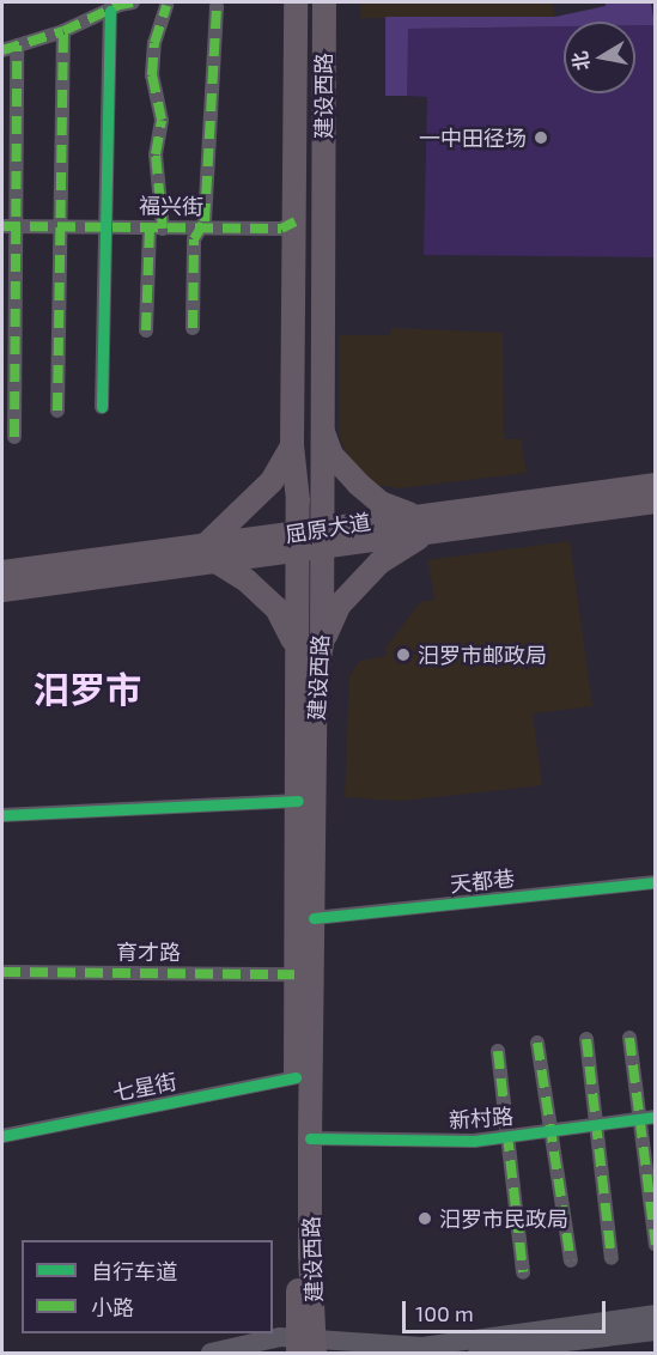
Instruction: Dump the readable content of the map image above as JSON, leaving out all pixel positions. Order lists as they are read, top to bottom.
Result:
{
  "streets": {
    "main road": ["建设西路", "屈原大道"],
    "street": [
      "福兴街",
      "天都巷",
      "育才路",
      "七星街",
      "新村路"
    ]
  },
  "crossings": [
    ["建设西路", "福兴街"],
    ["建设西路", "屈原大道"],
    ["建设西路", "天都巷"],
    ["建设西路", "育才路"],
    ["建设西路", "七星街"],
    ["建设西路", "新村路"]
  ],
  "districts": ["汨罗市"],
  "places": ["一中田径场", "汨罗市邮政局", "汨罗市民政局"],
  "legend": ["自行车道", "小路"],
  "scale_bar": "100 m",
  "north": "left"
}
